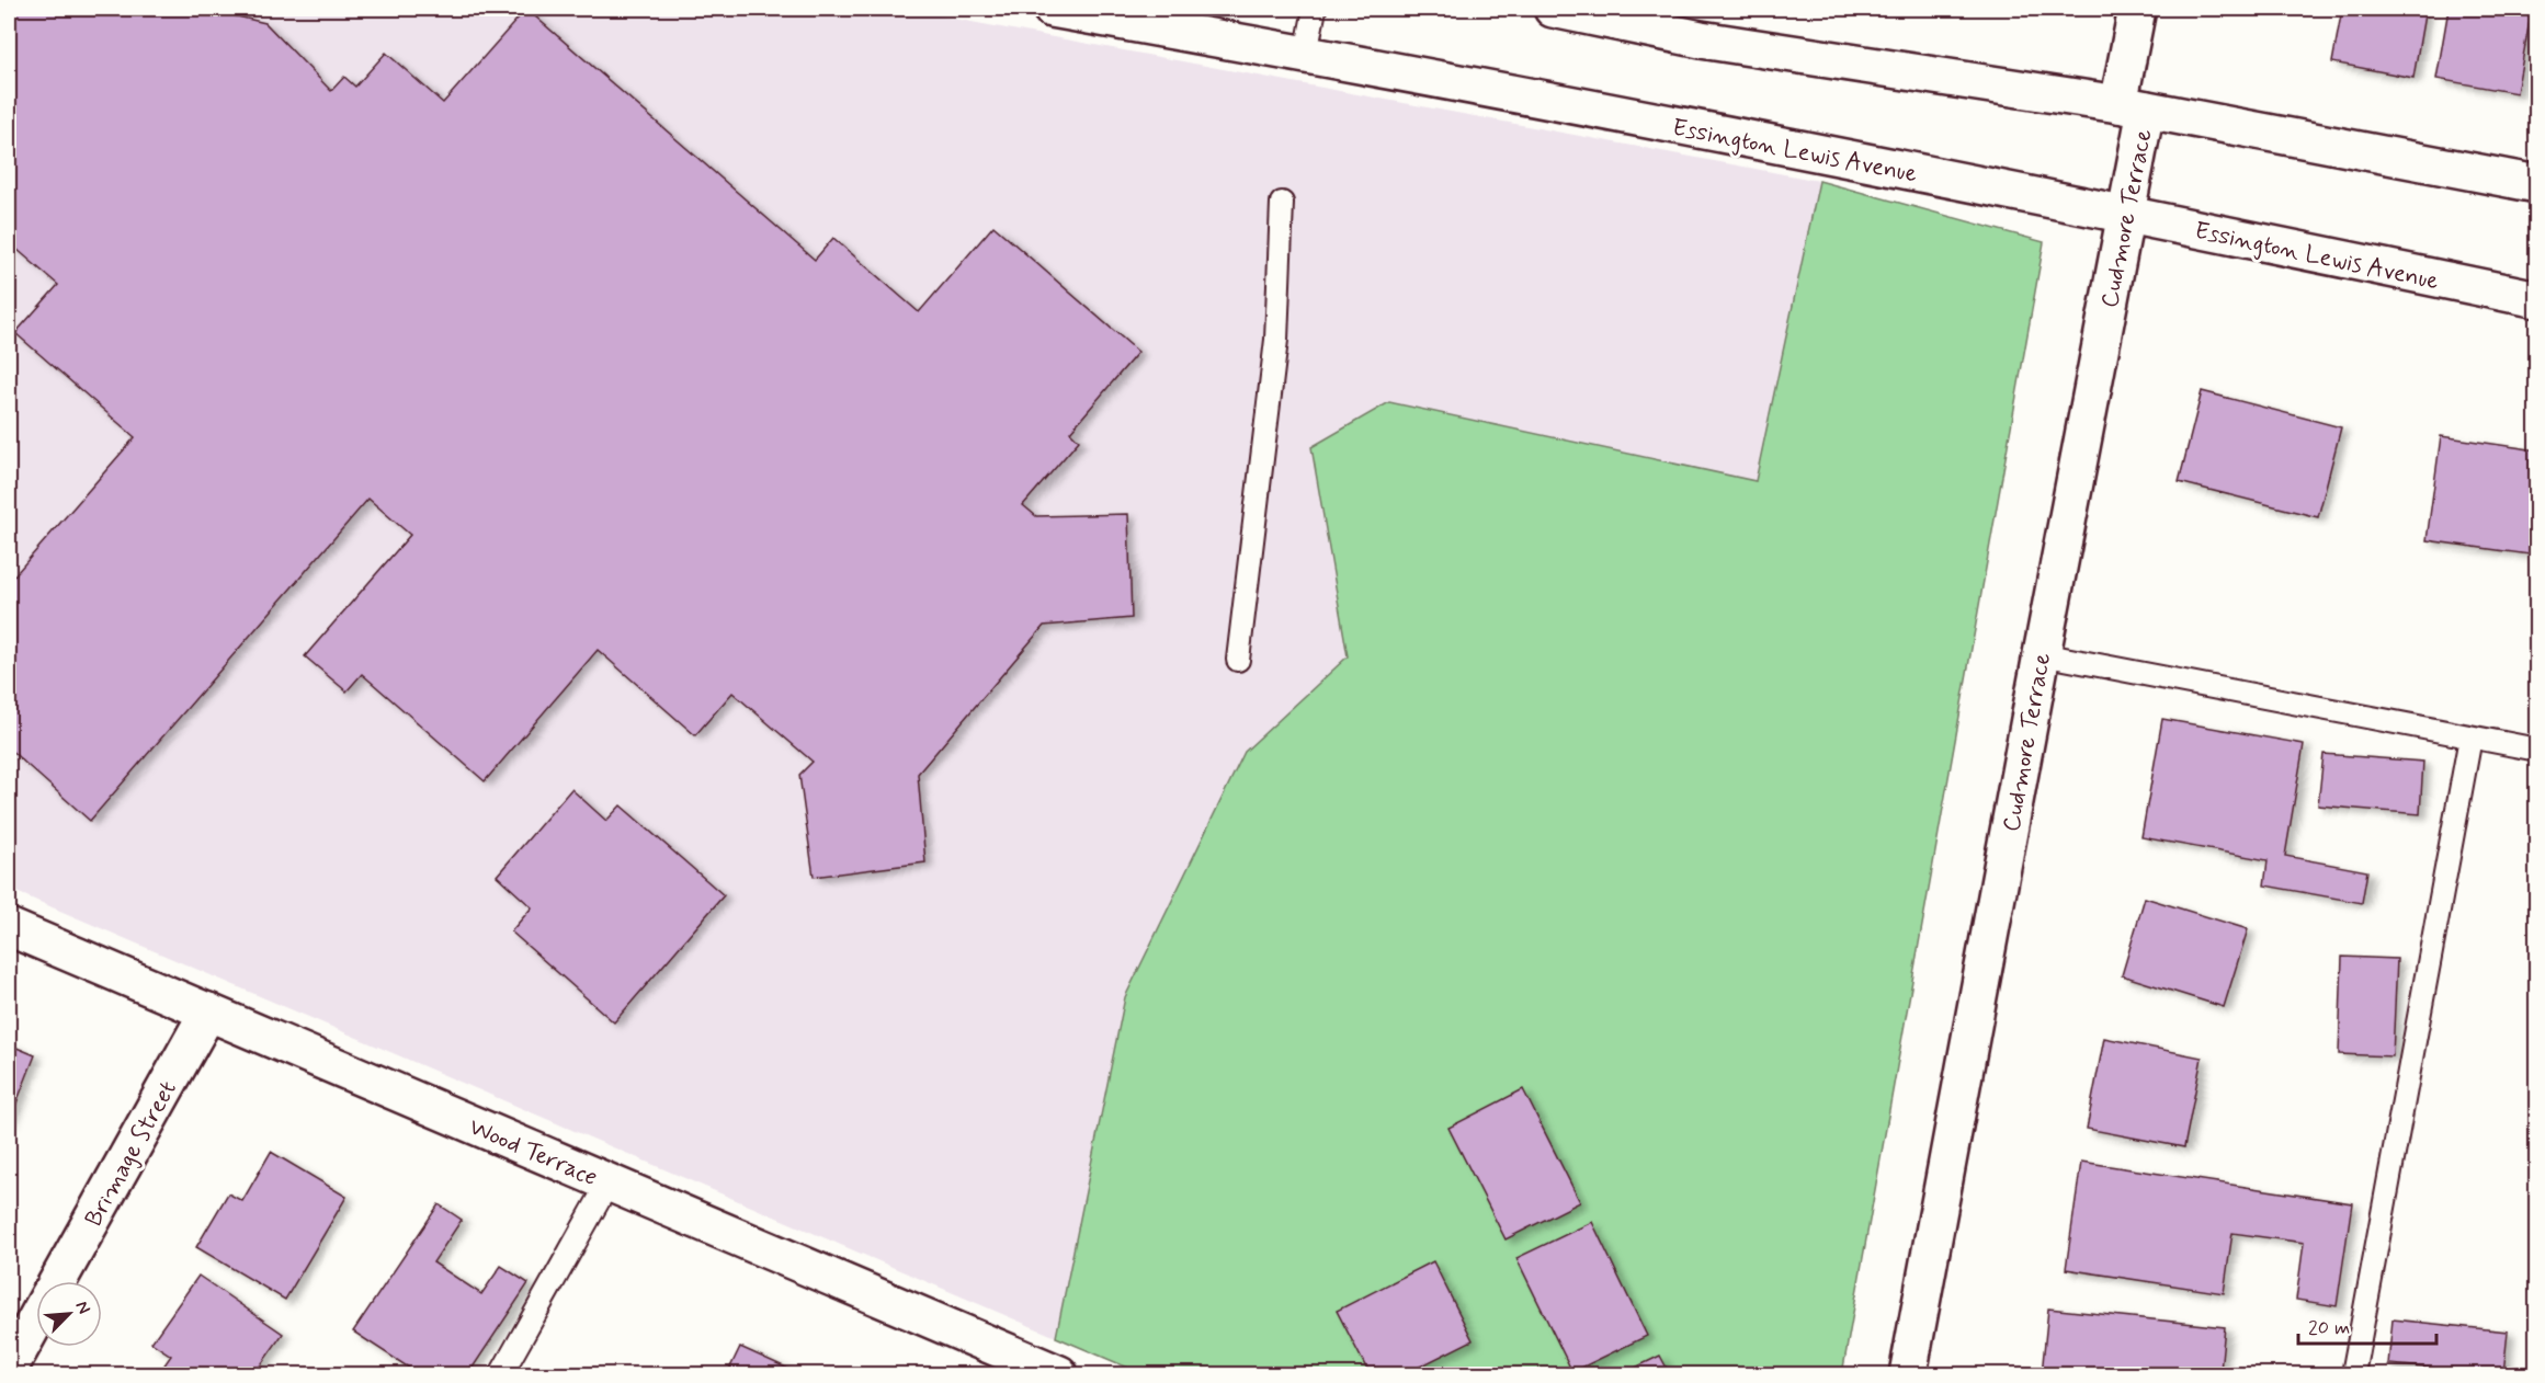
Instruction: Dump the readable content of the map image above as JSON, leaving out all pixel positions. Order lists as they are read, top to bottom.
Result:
{
  "streets": {
    "street": [
      "Essington Lewis Avenue",
      "Cudmore Terrace",
      "Wood Terrace",
      "Brimage Street"
    ]
  },
  "crossings": [
    ["Essington Lewis Avenue", "Cudmore Terrace"],
    ["Wood Terrace", "Brimage Street"]
  ],
  "scale_bar": "20 m",
  "north": "top right"
}
